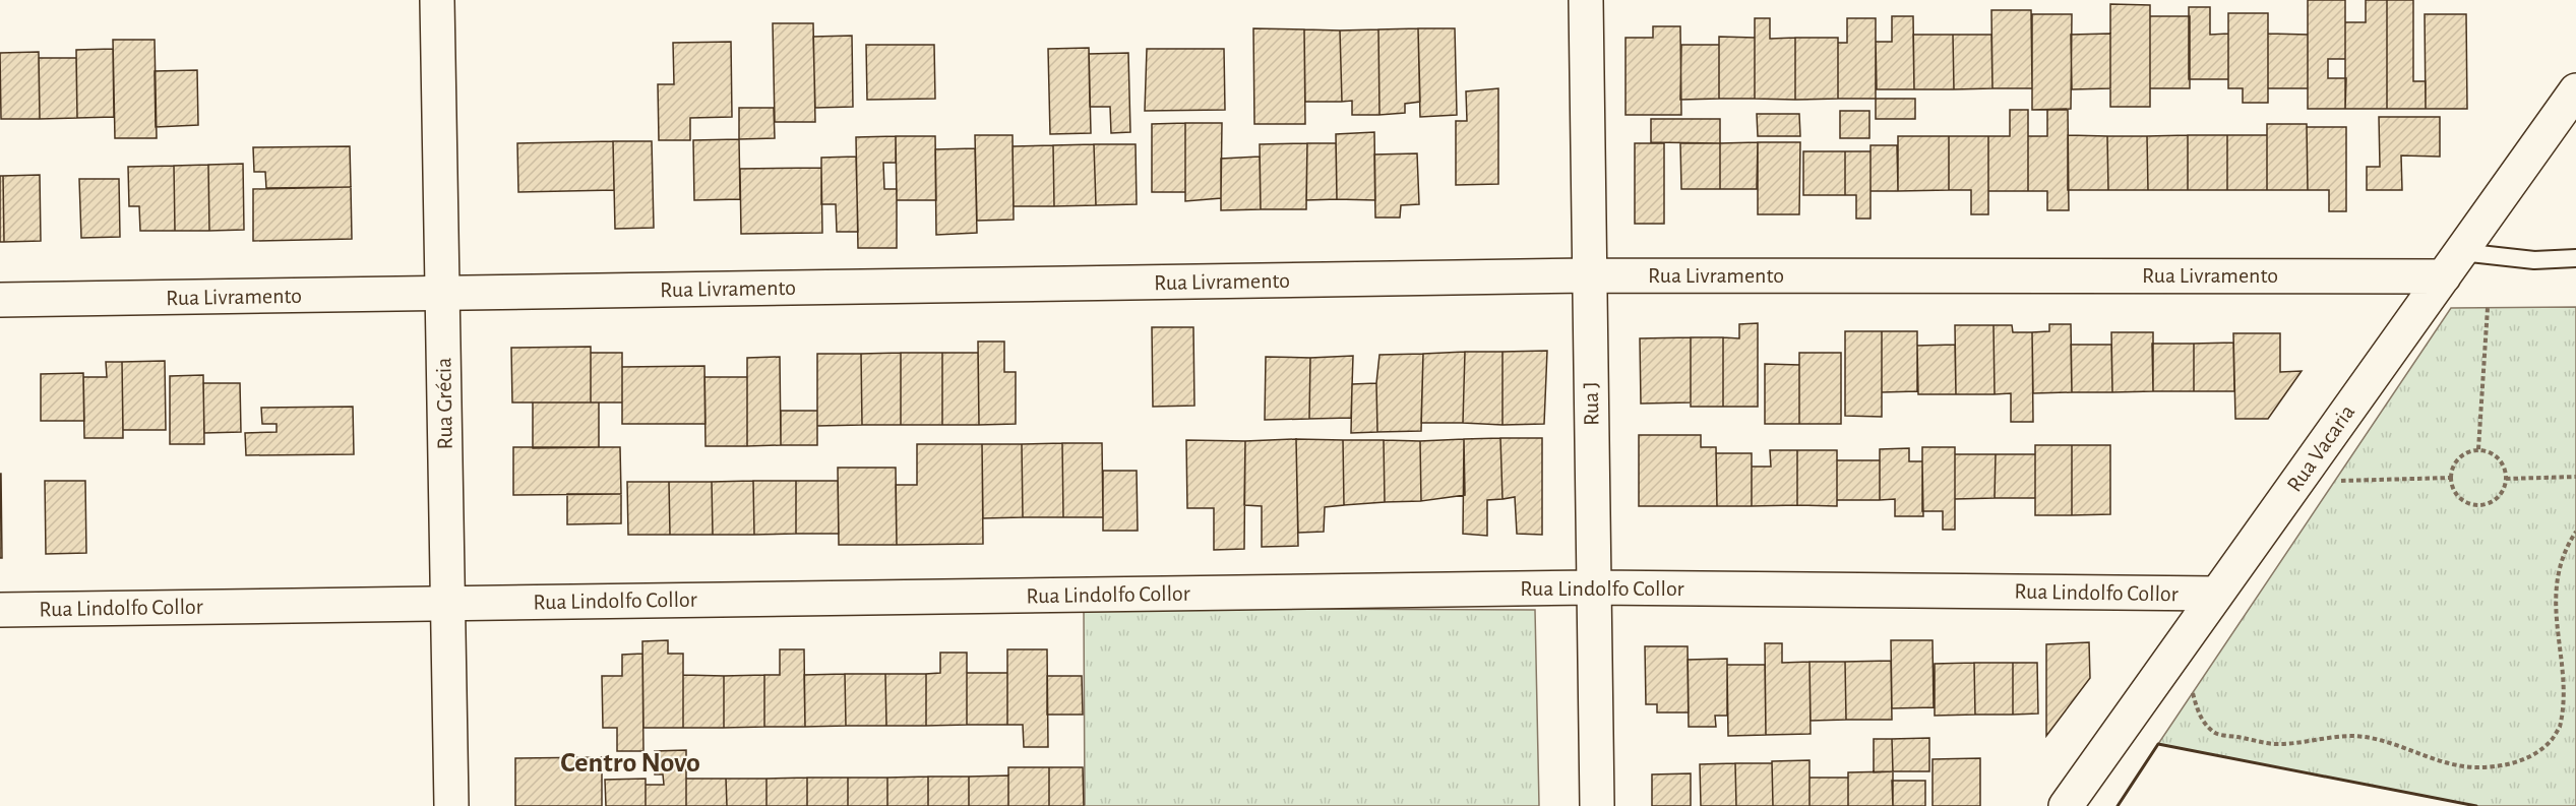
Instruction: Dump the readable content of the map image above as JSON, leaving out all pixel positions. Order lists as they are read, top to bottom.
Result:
{
  "streets": {
    "street": [
      "Rua Livramento",
      "Rua Grécia",
      "Rua J",
      "Rua Vacaria",
      "Rua Lindolfo Collor"
    ]
  },
  "crossings": [
    ["Rua Livramento", "Rua Grécia"],
    ["Rua Livramento", "Rua J"],
    ["Rua Livramento", "Rua Vacaria"],
    ["Rua Grécia", "Rua Lindolfo Collor"],
    ["Rua J", "Rua Lindolfo Collor"],
    ["Rua Vacaria", "Rua Lindolfo Collor"]
  ],
  "districts": ["Centro Novo"]
}
